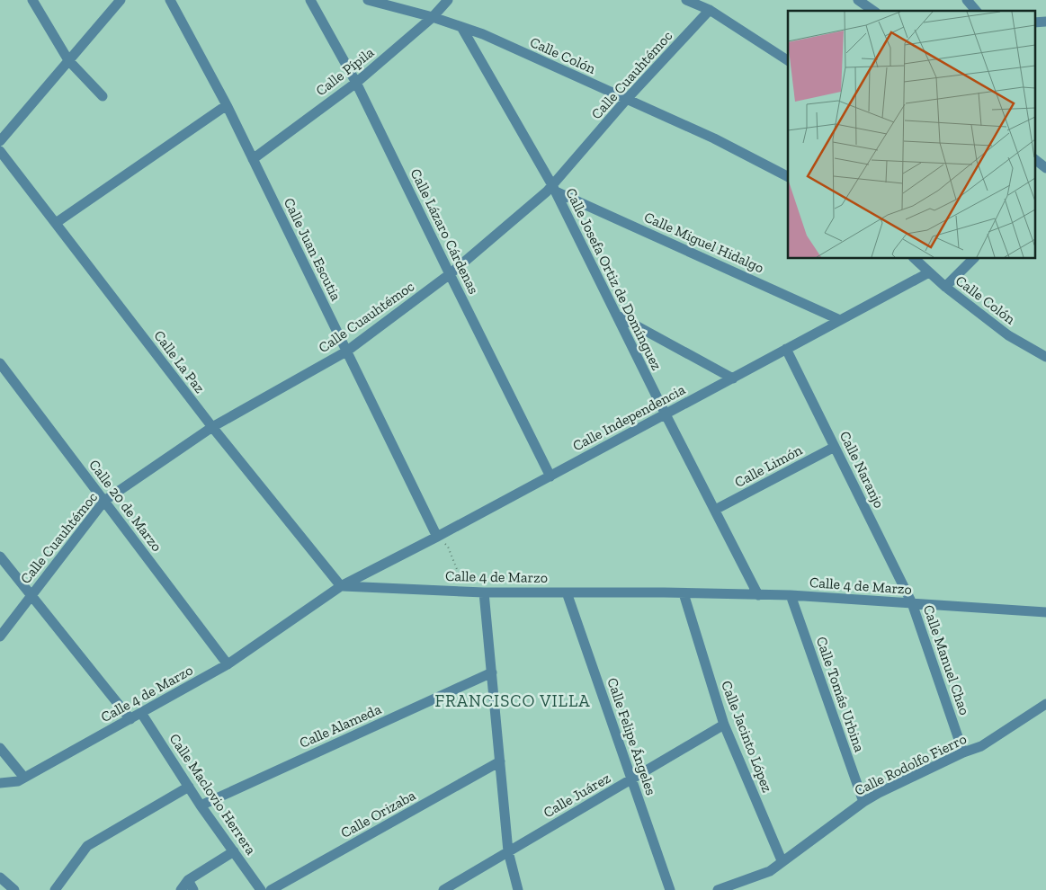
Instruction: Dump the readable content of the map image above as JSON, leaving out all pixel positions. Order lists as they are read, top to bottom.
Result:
{
  "streets": {
    "street": [
      "Calle Colón",
      "Calle Pípila",
      "Calle Cuauhtémoc",
      "Calle Lázaro Cárdenas",
      "Calle Miguel Hidalgo",
      "Calle Juan Escutia",
      "Calle Josefa Ortiz de Domínguez",
      "Calle La Paz",
      "Calle Independencia",
      "Calle Limón",
      "Calle Naranjo",
      "Calle 20 de Marzo",
      "Calle 4 de Marzo",
      "Calle Manuel Chao",
      "Calle Tomás Urbina",
      "Calle Alameda",
      "Calle Felipe Ángeles",
      "Calle Jacinto López",
      "Calle Rodolfo Fierro",
      "Calle Maclovio Herrera",
      "Calle Juárez",
      "Calle Orizaba"
    ]
  },
  "crossings": [
    ["Calle Colón", "Calle Pípila"],
    ["Calle Colón", "Calle Cuauhtémoc"],
    ["Calle Colón", "Calle Josefa Ortiz de Domínguez"],
    ["Calle Colón", "Calle Independencia"],
    ["Calle Pípila", "Calle Lázaro Cárdenas"],
    ["Calle Pípila", "Calle Juan Escutia"],
    ["Calle Cuauhtémoc", "Calle Lázaro Cárdenas"],
    ["Calle Cuauhtémoc", "Calle Miguel Hidalgo"],
    ["Calle Cuauhtémoc", "Calle Juan Escutia"],
    ["Calle Cuauhtémoc", "Calle Josefa Ortiz de Domínguez"],
    ["Calle Cuauhtémoc", "Calle La Paz"],
    ["Calle Cuauhtémoc", "Calle 20 de Marzo"],
    ["Calle Lázaro Cárdenas", "Calle Independencia"],
    ["Calle Miguel Hidalgo", "Calle Josefa Ortiz de Domínguez"],
    ["Calle Miguel Hidalgo", "Calle Independencia"],
    ["Calle Juan Escutia", "Calle Independencia"],
    ["Calle Josefa Ortiz de Domínguez", "Calle Independencia"],
    ["Calle Josefa Ortiz de Domínguez", "Calle Limón"],
    ["Calle Josefa Ortiz de Domínguez", "Calle 4 de Marzo"],
    ["Calle La Paz", "Calle Independencia"],
    ["Calle La Paz", "Calle 4 de Marzo"],
    ["Calle Independencia", "Calle Naranjo"],
    ["Calle Independencia", "Calle 4 de Marzo"],
    ["Calle Limón", "Calle Naranjo"],
    ["Calle Naranjo", "Calle 4 de Marzo"],
    ["Calle Naranjo", "Calle Manuel Chao"],
    ["Calle 20 de Marzo", "Calle 4 de Marzo"],
    ["Calle 4 de Marzo", "Calle Manuel Chao"],
    ["Calle 4 de Marzo", "Calle Tomás Urbina"],
    ["Calle 4 de Marzo", "Calle Felipe Ángeles"],
    ["Calle 4 de Marzo", "Calle Jacinto López"],
    ["Calle 4 de Marzo", "Calle Maclovio Herrera"],
    ["Calle Manuel Chao", "Calle Rodolfo Fierro"],
    ["Calle Tomás Urbina", "Calle Rodolfo Fierro"],
    ["Calle Alameda", "Calle Maclovio Herrera"],
    ["Calle Felipe Ángeles", "Calle Juárez"],
    ["Calle Jacinto López", "Calle Rodolfo Fierro"],
    ["Calle Jacinto López", "Calle Juárez"]
  ],
  "districts": ["FRANCISCO VILLA"]
}
